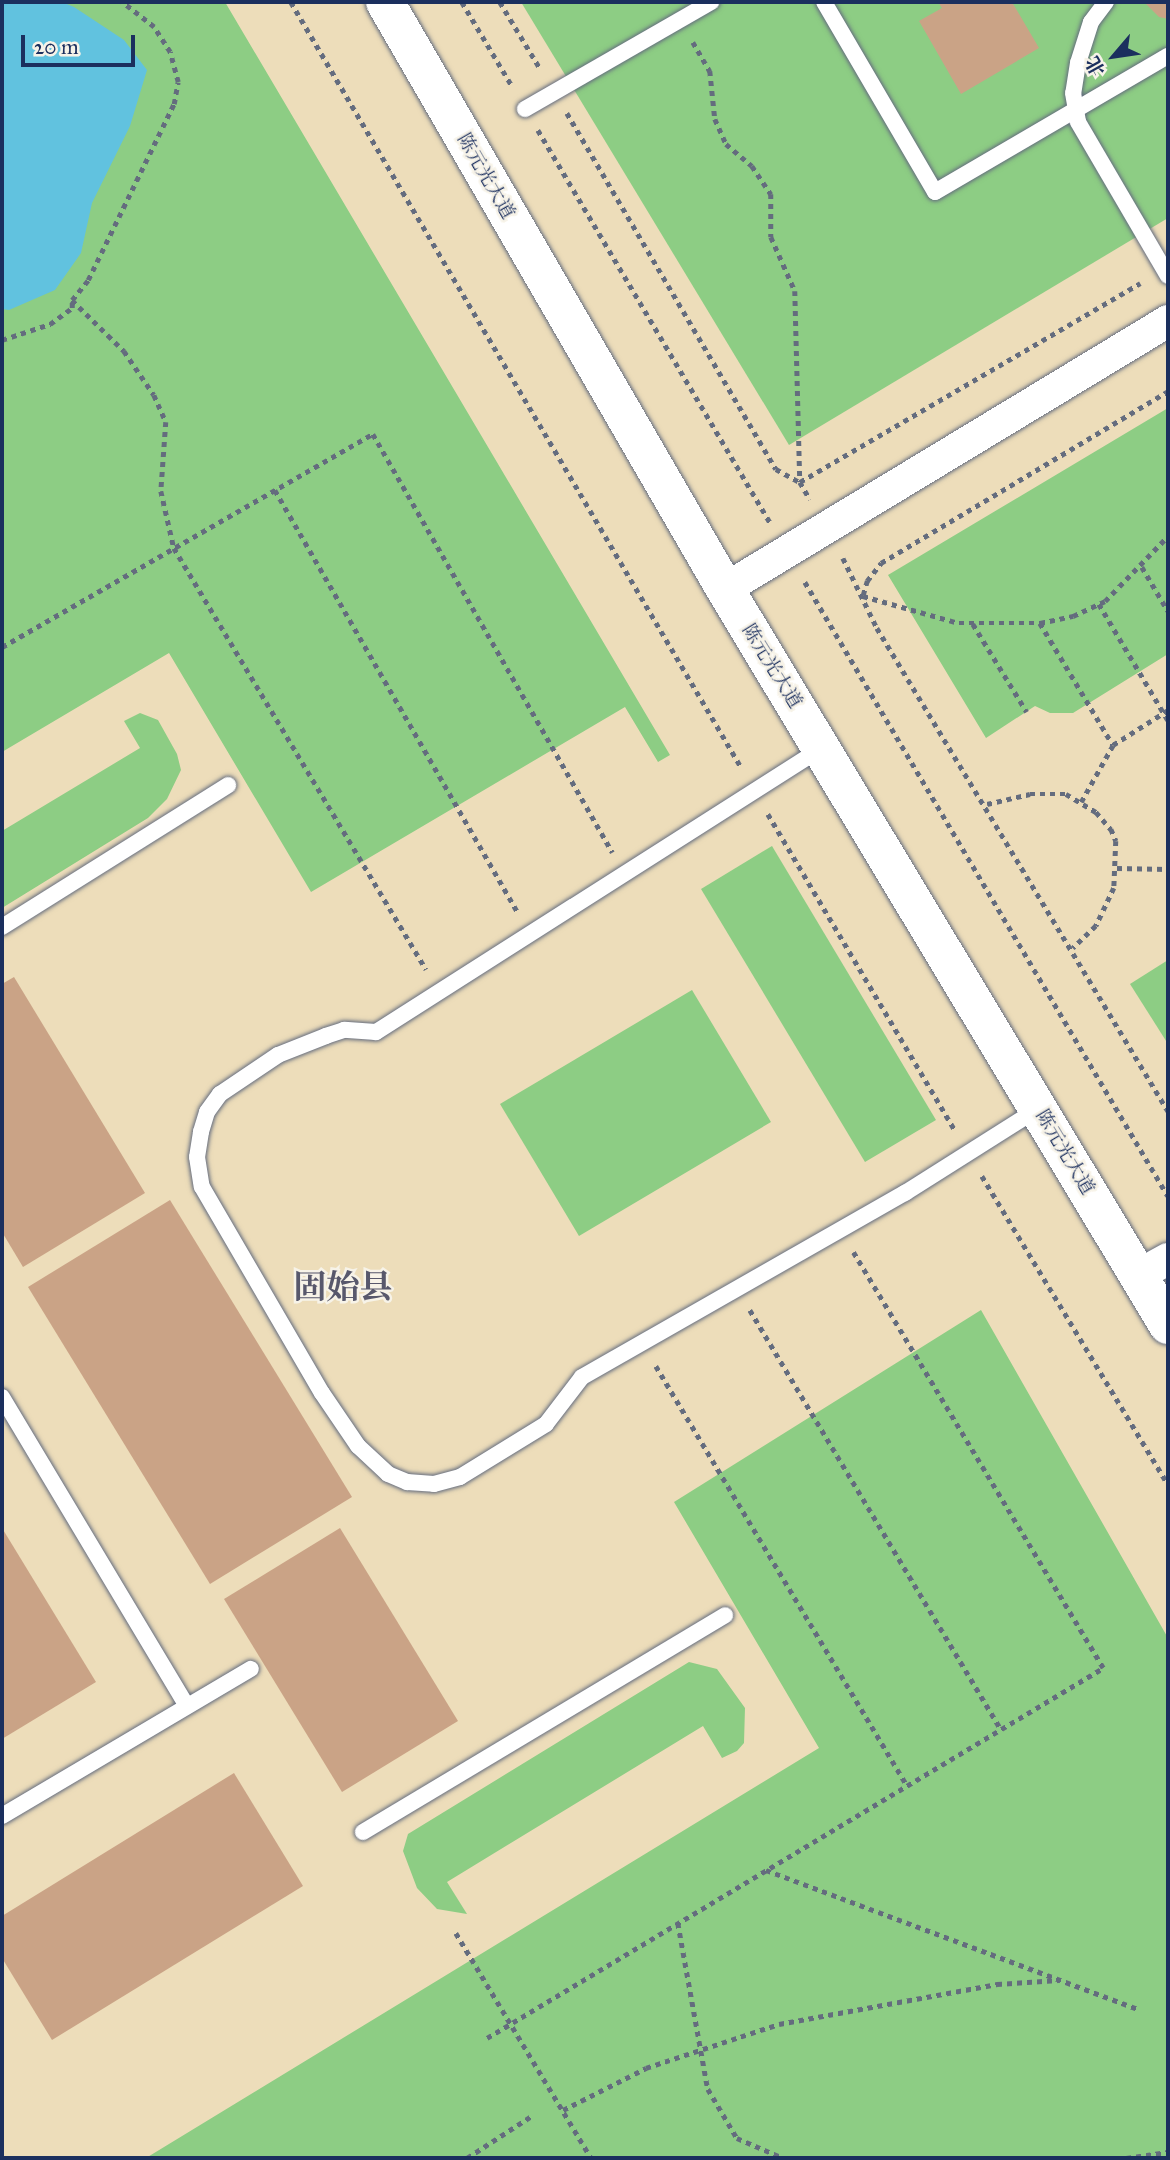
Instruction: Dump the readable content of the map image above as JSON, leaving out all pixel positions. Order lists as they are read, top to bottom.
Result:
{
  "streets": {
    "main road": ["陈元光大道"]
  },
  "districts": ["固始县"],
  "scale_bar": "20 m",
  "north": "bottom left"
}
